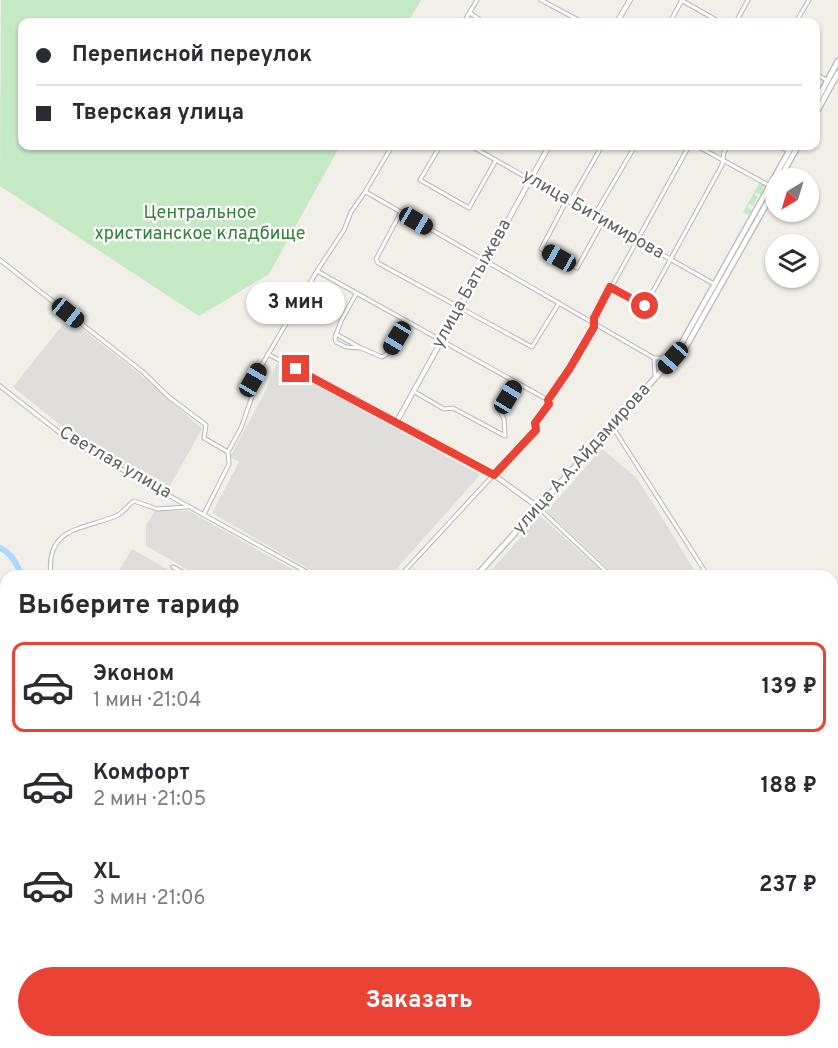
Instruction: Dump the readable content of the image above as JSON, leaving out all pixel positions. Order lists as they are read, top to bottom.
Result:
{
  "streets": {
    "main road": ["улица А.А.Айдамирова"],
    "street": ["улица Битимирова", "улица Батыжева", "Светлая улица"]
  },
  "crossings": [
    ["улица Битимирова", "улица Батыжева"]
  ],
  "parks": ["Центральное христианское кладбище"],
  "north": "bottom left",
  "page": {
    "banner": ["Переписной переулок", "Тверская улица"],
    "bubble": "3 мин",
    "heading": "Выберите тариф",
    "list": [
      {
        "name": "Эконом",
        "note": "1 мин · 21:04",
        "value": "139 ₽"
      },
      {
        "name": "Комфорт",
        "note": "2 мин · 21:05",
        "value": "188 ₽"
      },
      {
        "name": "XL",
        "note": "3 мин · 21:06",
        "value": "237 ₽"
      }
    ],
    "buttons": "Заказать"
  }
}
